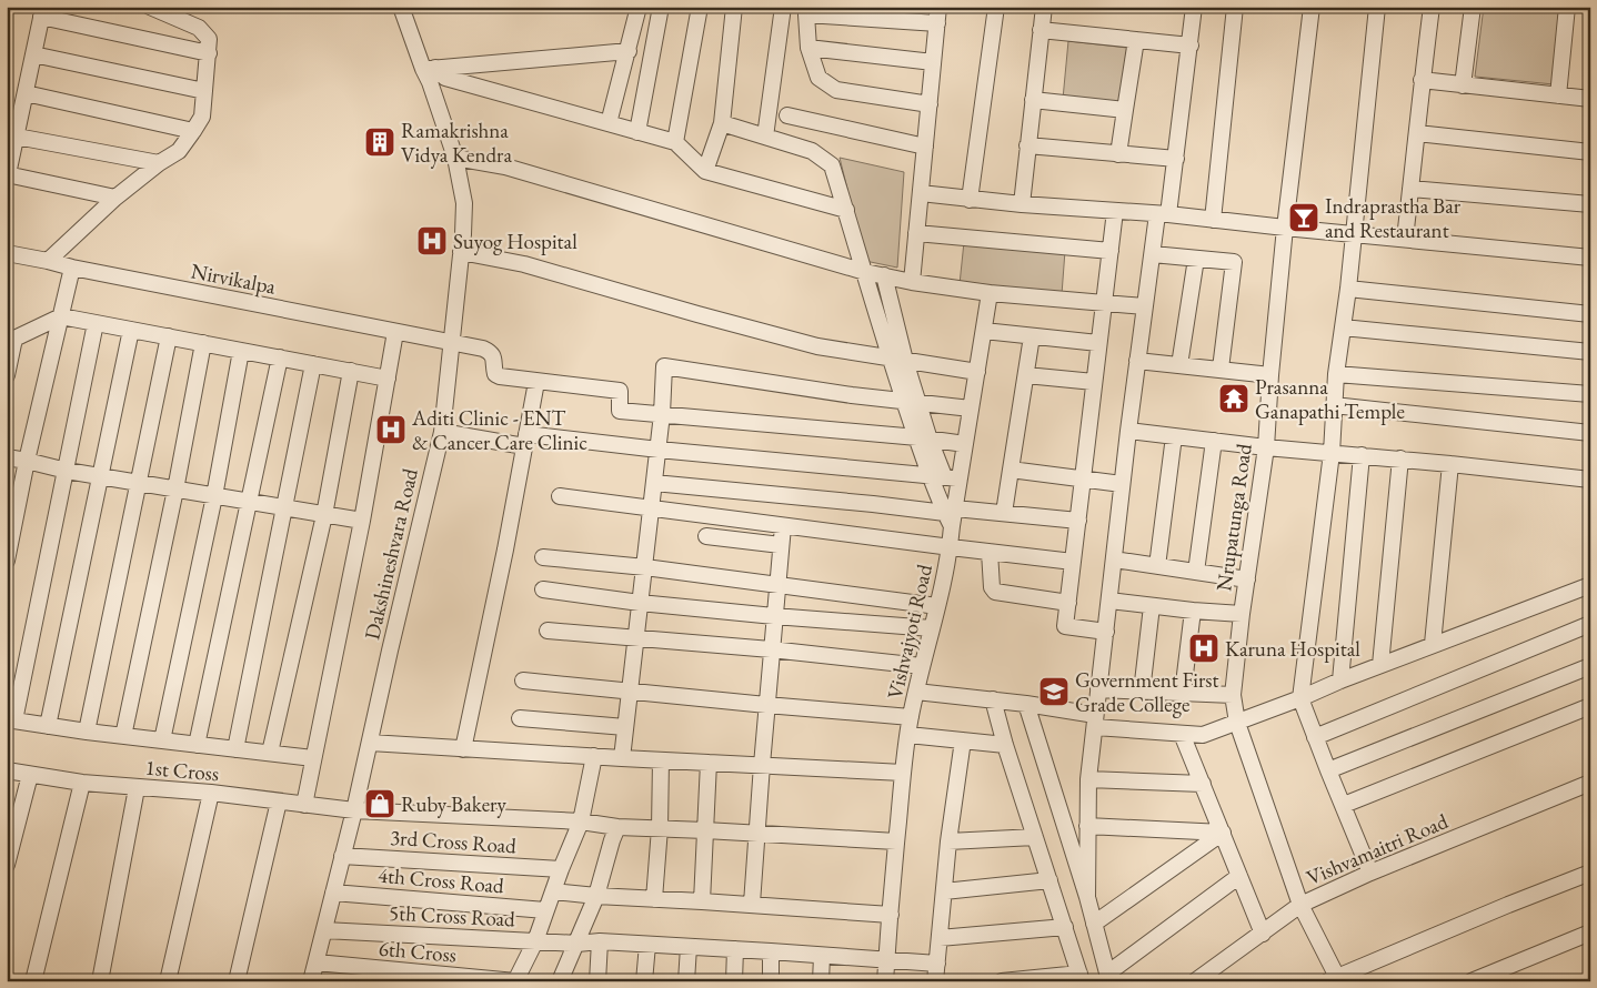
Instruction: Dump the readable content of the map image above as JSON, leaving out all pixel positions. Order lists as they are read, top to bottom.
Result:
{
  "streets": {
    "street": [
      "Nirvikalpa",
      "Nrupatunga Road",
      "Dakshineshvara Road",
      "Vishvajyoti Road",
      "1st Cross",
      "3rd Cross Road",
      "Vishvamaitri Road",
      "4th Cross Road",
      "5th Cross Road",
      "6th Cross"
    ]
  },
  "crossings": [
    ["Nirvikalpa", "Dakshineshvara Road"],
    ["Nrupatunga Road", "Vishvamaitri Road"],
    ["Dakshineshvara Road", "1st Cross"],
    ["Dakshineshvara Road", "3rd Cross Road"],
    ["Dakshineshvara Road", "4th Cross Road"],
    ["Dakshineshvara Road", "5th Cross Road"],
    ["Dakshineshvara Road", "6th Cross"],
    ["Vishvajyoti Road", "1st Cross"],
    ["Vishvajyoti Road", "5th Cross Road"]
  ],
  "places": {
    "building": ["Ramakrishna Vidya Kendra"],
    "bar": ["Indraprastha Bar and Restaurant"],
    "hospital": ["Suyog Hospital", "Aditi Clinic - ENT & Cancer Care Clinic", "Karuna Hospital"],
    "temple": ["Prasanna Ganapathi Temple"],
    "school or university": ["Government First Grade College"],
    "shop": ["Ruby Bakery"]
  }
}
